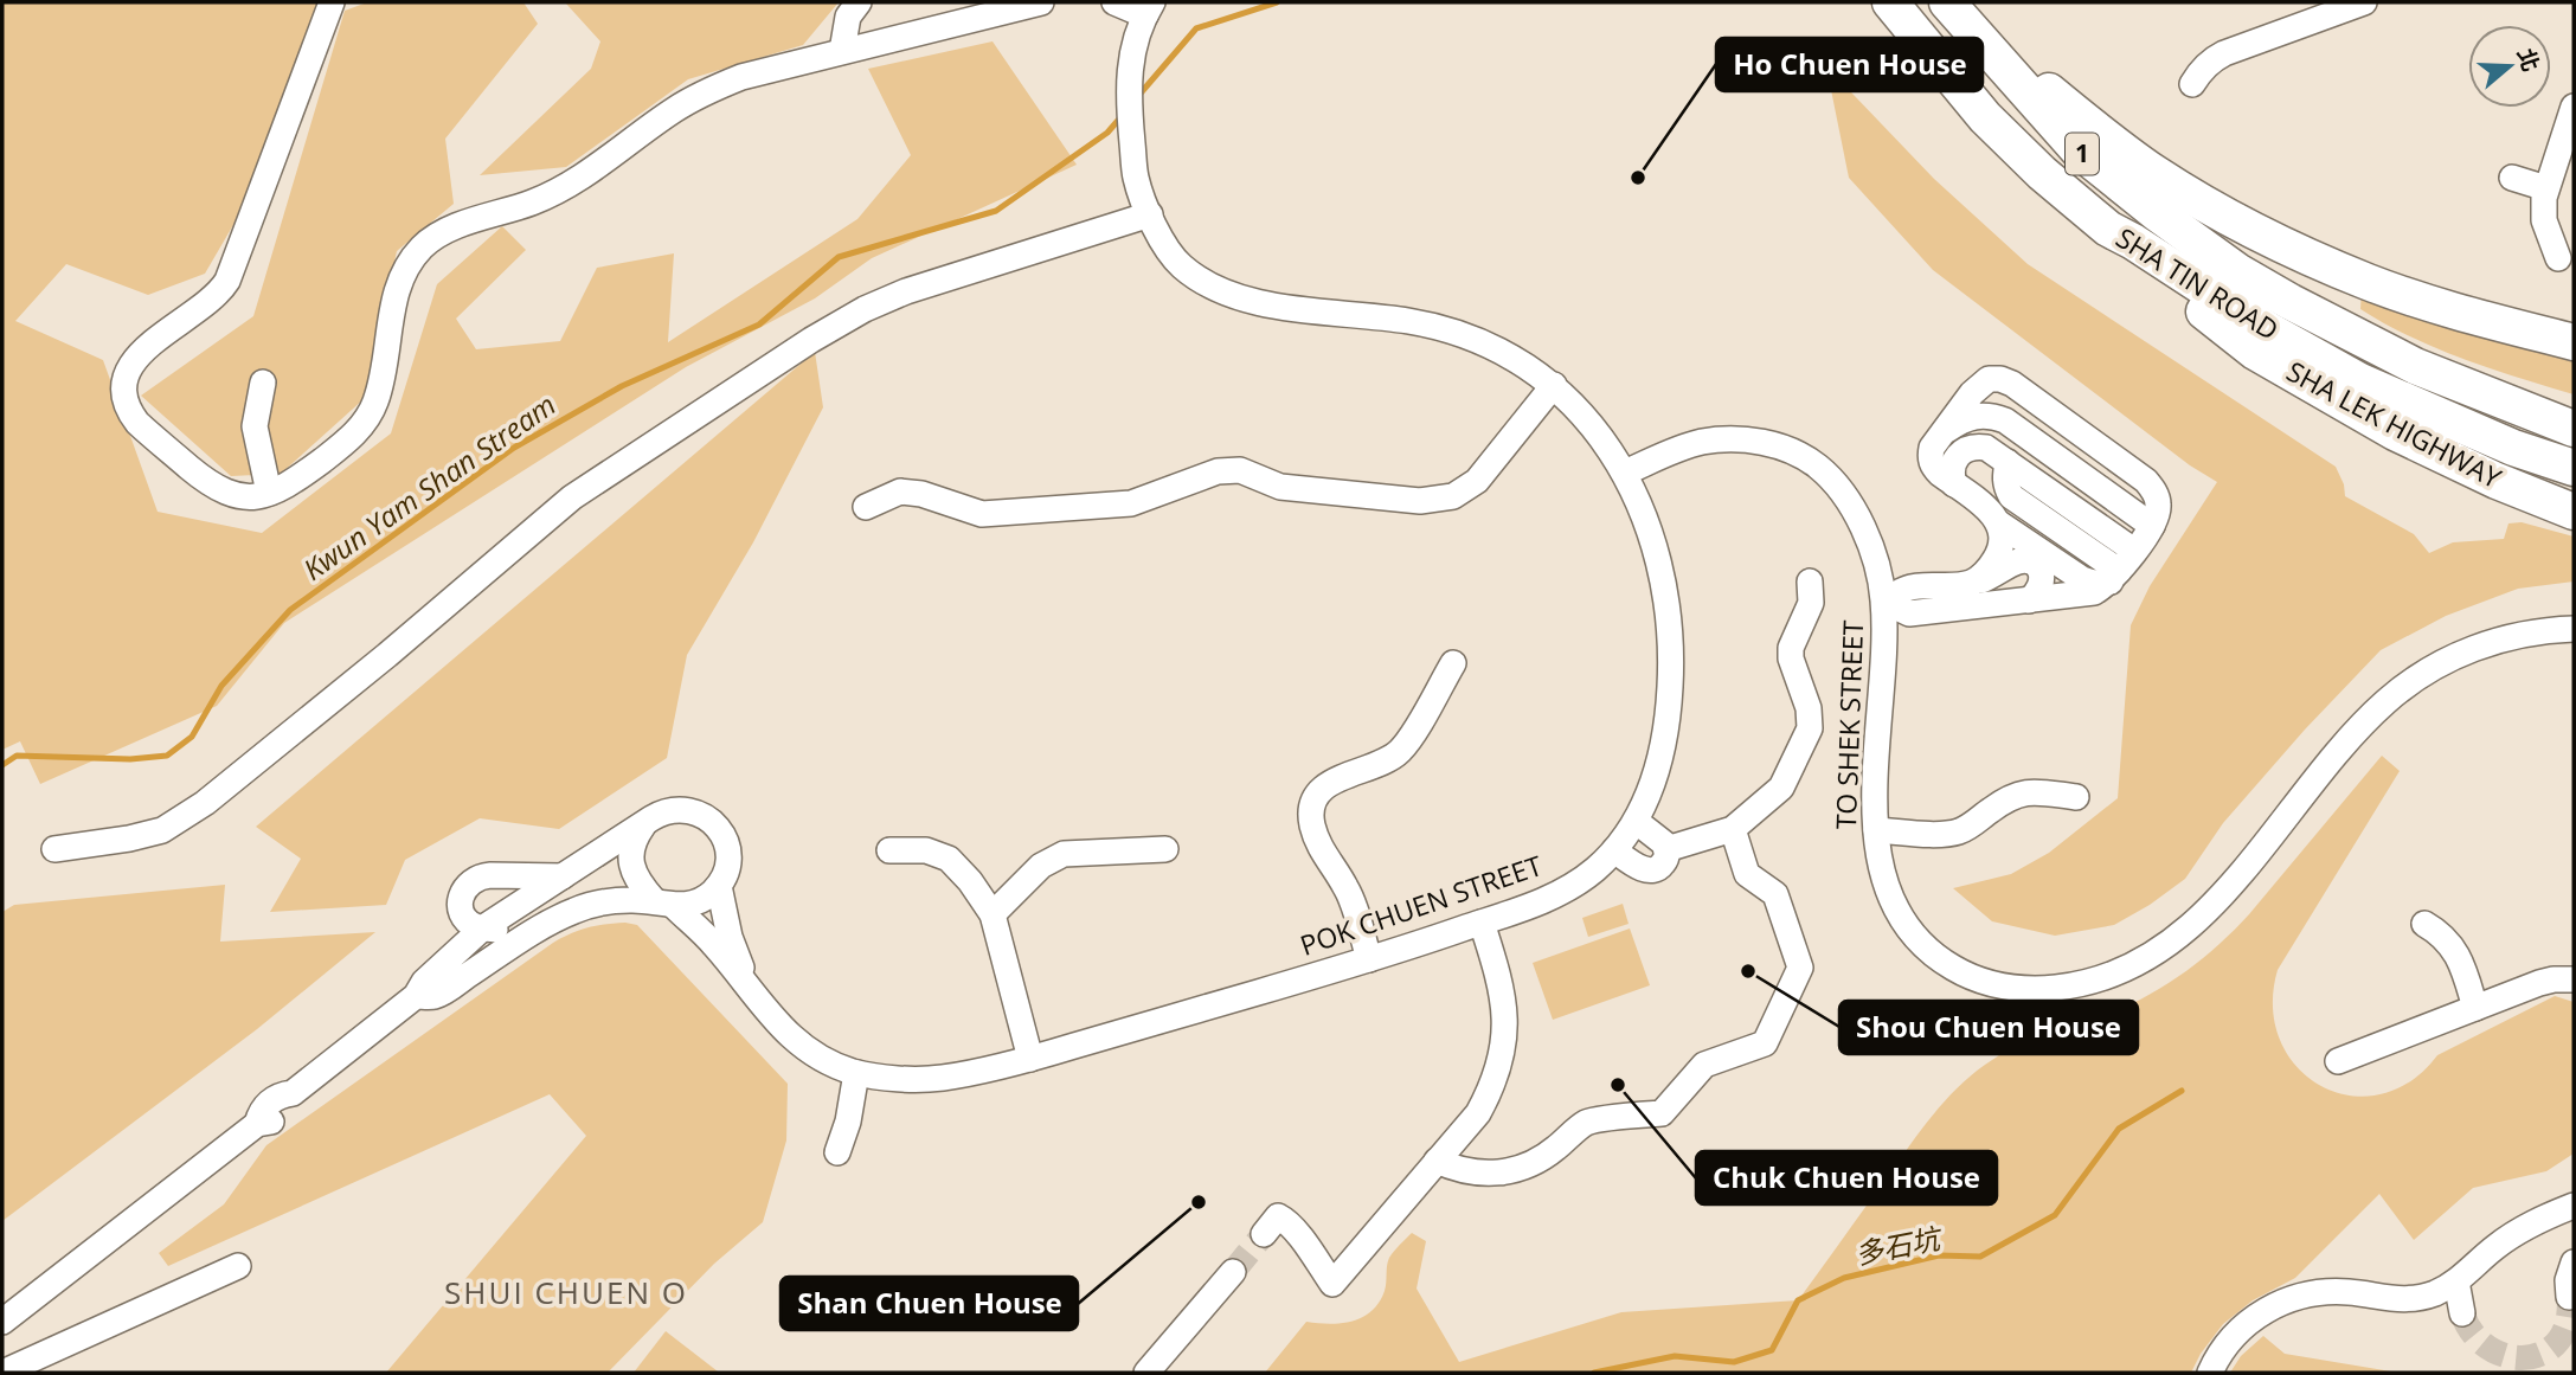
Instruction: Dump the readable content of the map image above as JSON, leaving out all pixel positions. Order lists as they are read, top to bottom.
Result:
{
  "streets": {
    "highway": ["1", "SHA TIN ROAD", "SHA LEK HIGHWAY"],
    "street": ["TO SHEK STREET", "POK CHUEN STREET"]
  },
  "crossings": [
    ["SHA TIN ROAD", "SHA LEK HIGHWAY"],
    ["TO SHEK STREET", "POK CHUEN STREET"]
  ],
  "districts": ["SHUI CHUEN O"],
  "water": ["Kwun Yam Shan Stream", "多石坑"],
  "places": [
    "Ho Chuen House",
    "Shou Chuen House",
    "Chuk Chuen House",
    "Shan Chuen House"
  ],
  "north": "right"
}
